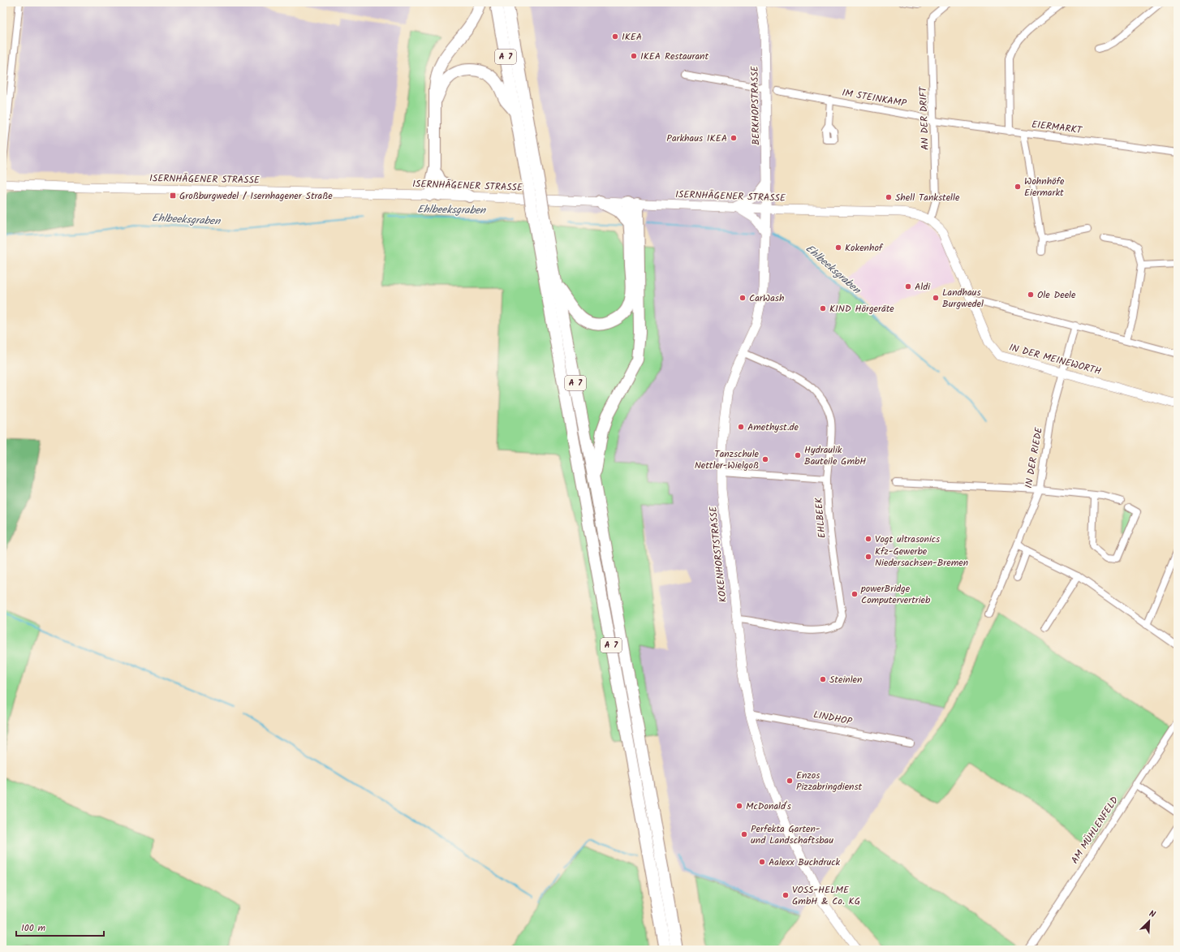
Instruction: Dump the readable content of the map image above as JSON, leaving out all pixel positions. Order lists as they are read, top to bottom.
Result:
{
  "streets": {
    "highway": ["A 7"],
    "main road": [
      "BERKHOPSTRASSE",
      "ISERNHÄGENER STRASSE",
      "IN DER MEINEWORTH",
      "KOKENHORSTSTRASSE"
    ],
    "street": [
      "IM STEINKAMP",
      "AN DER DRIFT",
      "EIERMARKT",
      "IN DER RIEDE",
      "EHLBEEK",
      "LINDHOP",
      "AM MÜHLENFELD"
    ]
  },
  "crossings": [
    ["IM STEINKAMP", "AN DER DRIFT"],
    ["IM STEINKAMP", "EIERMARKT"],
    ["BERKHOPSTRASSE", "ISERNHÄGENER STRASSE"],
    ["BERKHOPSTRASSE", "KOKENHORSTSTRASSE"],
    ["AN DER DRIFT", "EIERMARKT"],
    ["AN DER DRIFT", "ISERNHÄGENER STRASSE"],
    ["AN DER DRIFT", "IN DER MEINEWORTH"],
    ["ISERNHÄGENER STRASSE", "IN DER MEINEWORTH"],
    ["ISERNHÄGENER STRASSE", "KOKENHORSTSTRASSE"],
    ["IN DER MEINEWORTH", "IN DER RIEDE"],
    ["EHLBEEK", "KOKENHORSTSTRASSE"],
    ["KOKENHORSTSTRASSE", "LINDHOP"]
  ],
  "water": ["Ehlbeeksgraben"],
  "places": {
    "other": [
      "IKEA",
      "IKEA Restaurant",
      "Parkhaus IKEA",
      "Wohnhöfe Eiermarkt",
      "Shell Tankstelle",
      "Kokenhof",
      "Aldi",
      "Ole Deele",
      "CarWash",
      "Landhaus Burgwedel",
      "KIND Hörgeräte",
      "Amethyst.de",
      "Hydraulik Bauteile GmbH",
      "Tanzschule Nettler-Wielgoß",
      "Vogt ultrasonics",
      "Kfz-Gewerbe Niedersachsen-Bremen",
      "powerBridge Computervertrieb",
      "Steinlen",
      "Enzos Pizzabringdienst",
      "McDonald's",
      "Perfekta Garten- und Landschaftsbau",
      "Aalexx Buchdruck",
      "VOSS-HELME GmbH & Co. KG"
    ],
    "transit": ["Großburgwedel / Isernhagener Straße"]
  },
  "scale_bar": "100 m",
  "north": "top right"
}
